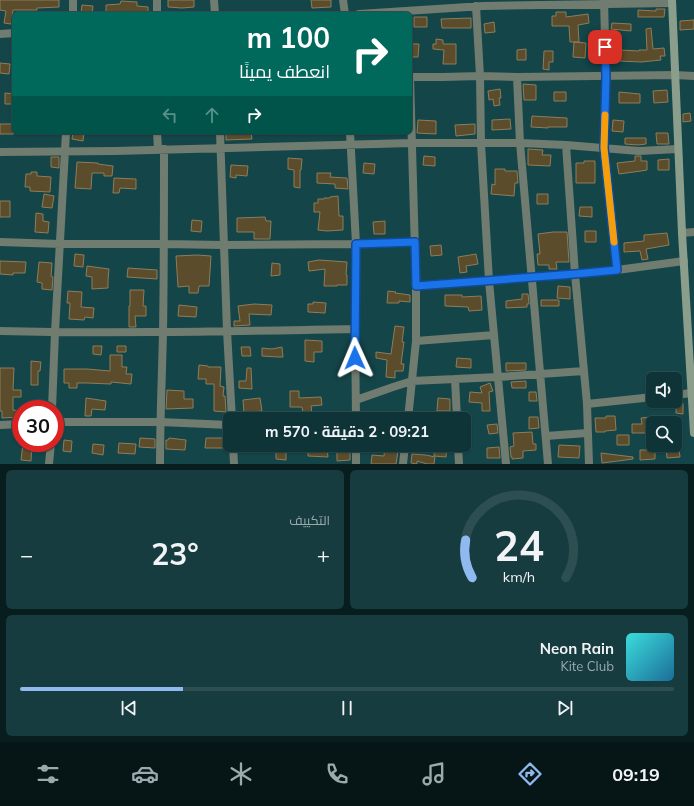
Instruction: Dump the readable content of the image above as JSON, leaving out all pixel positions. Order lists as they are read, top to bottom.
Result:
{
  "page": {
    "turn": ["100 m", "انعطف يمينًا"],
    "limit": "30",
    "trip": "09:21 · 2 دقيقة · 570 m",
    "tile": "التكييف",
    "heat": ["−", "23°", "+"],
    "song": ["Neon Rain", "Kite Club"],
    "tabs": "09:19",
    "gauge": ["24", "km/h"]
  }
}
